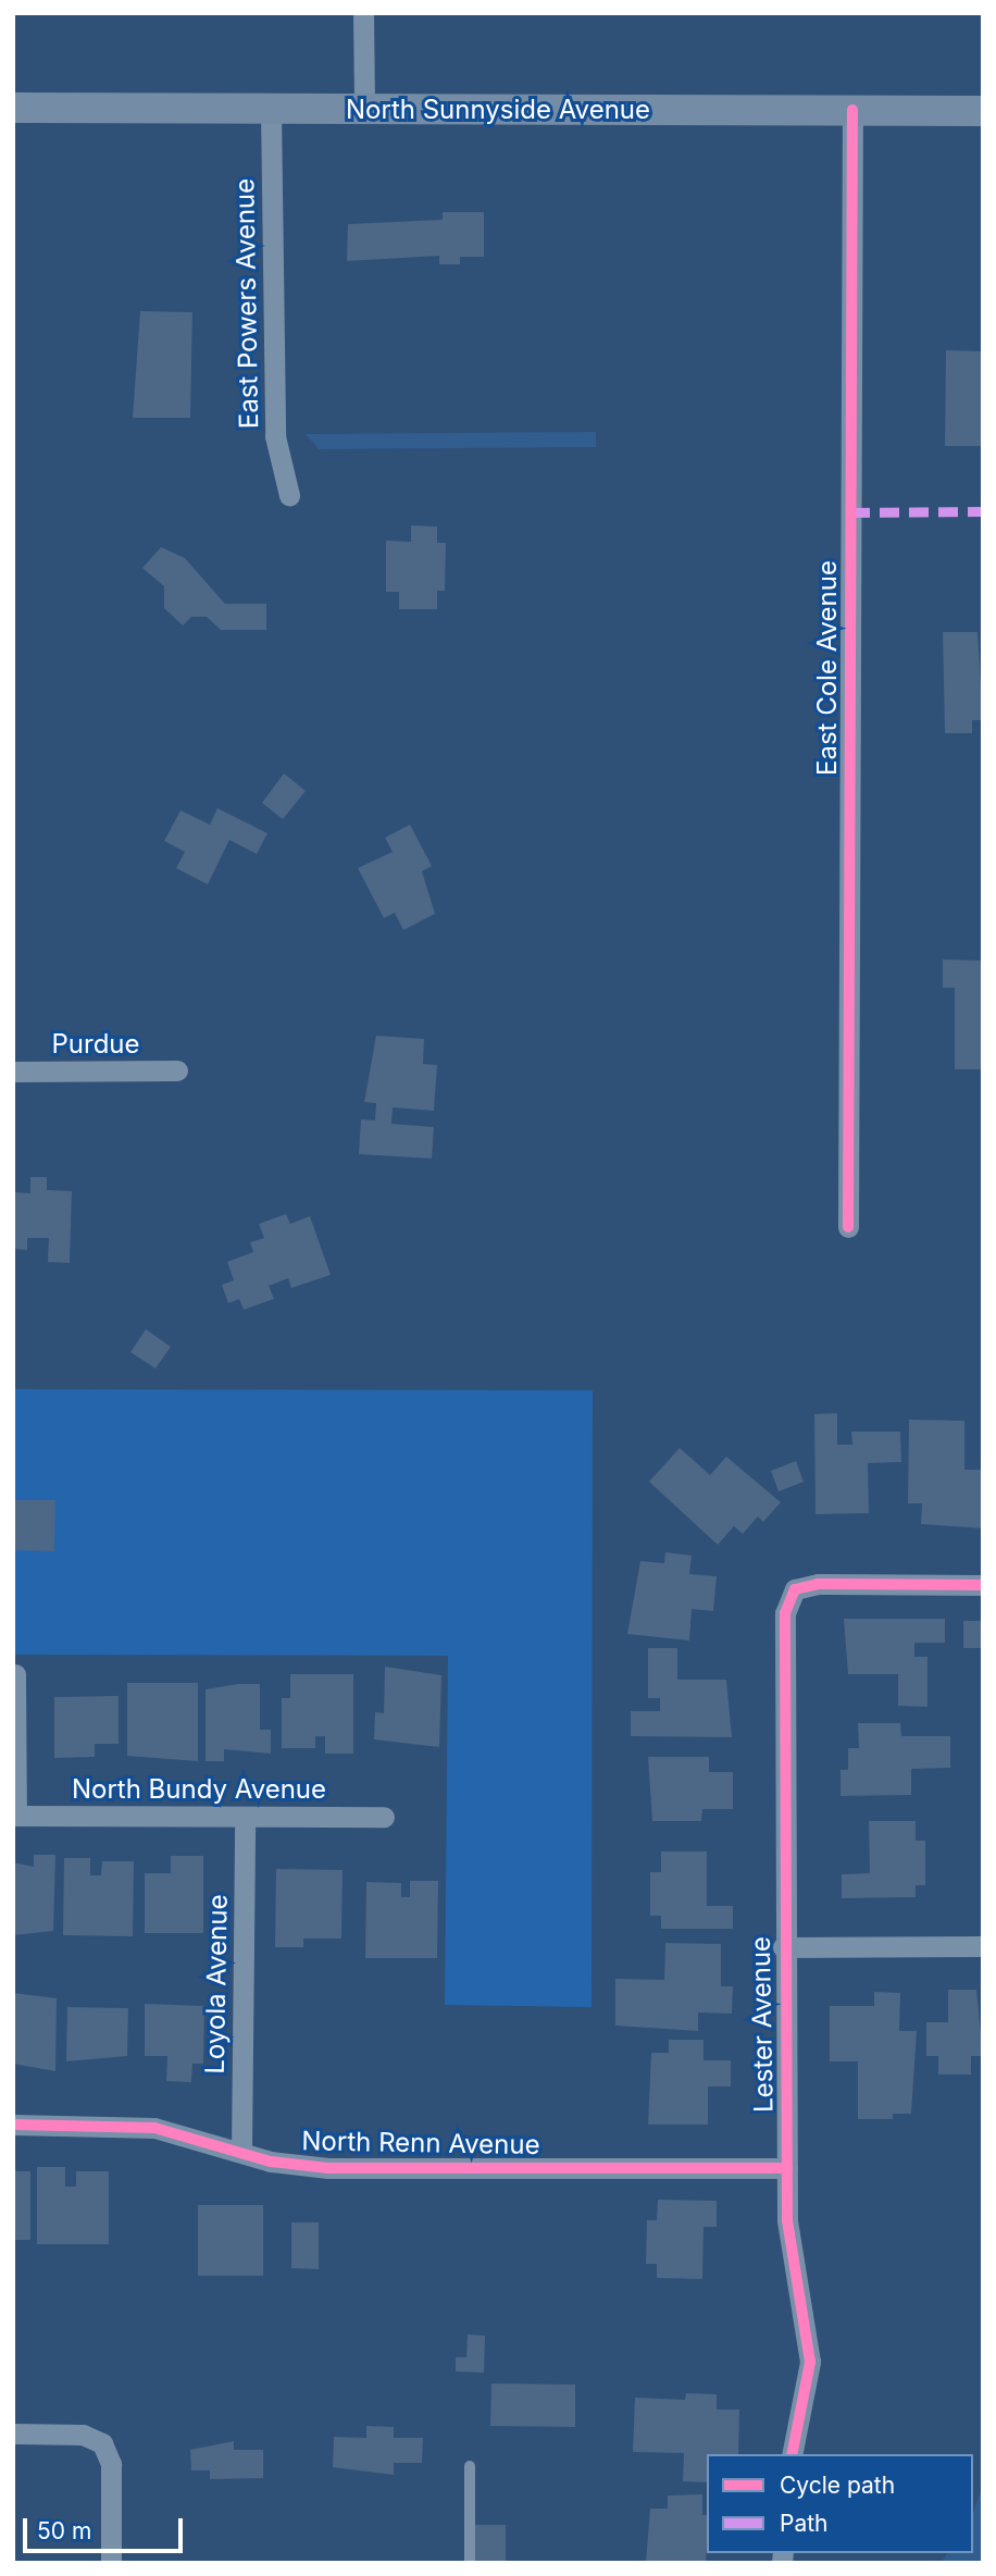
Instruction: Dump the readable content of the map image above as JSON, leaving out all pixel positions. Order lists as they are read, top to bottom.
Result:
{
  "streets": {
    "main road": ["North Sunnyside Avenue"],
    "street": [
      "East Powers Avenue",
      "East Cole Avenue",
      "Purdue",
      "North Bundy Avenue",
      "Loyola Avenue",
      "Lester Avenue",
      "North Renn Avenue"
    ]
  },
  "crossings": [
    ["North Sunnyside Avenue", "East Powers Avenue"],
    ["North Sunnyside Avenue", "East Cole Avenue"],
    ["North Bundy Avenue", "Loyola Avenue"],
    ["Loyola Avenue", "North Renn Avenue"],
    ["Lester Avenue", "North Renn Avenue"]
  ],
  "legend": ["Cycle path", "Path"],
  "scale_bar": "50 m"
}
